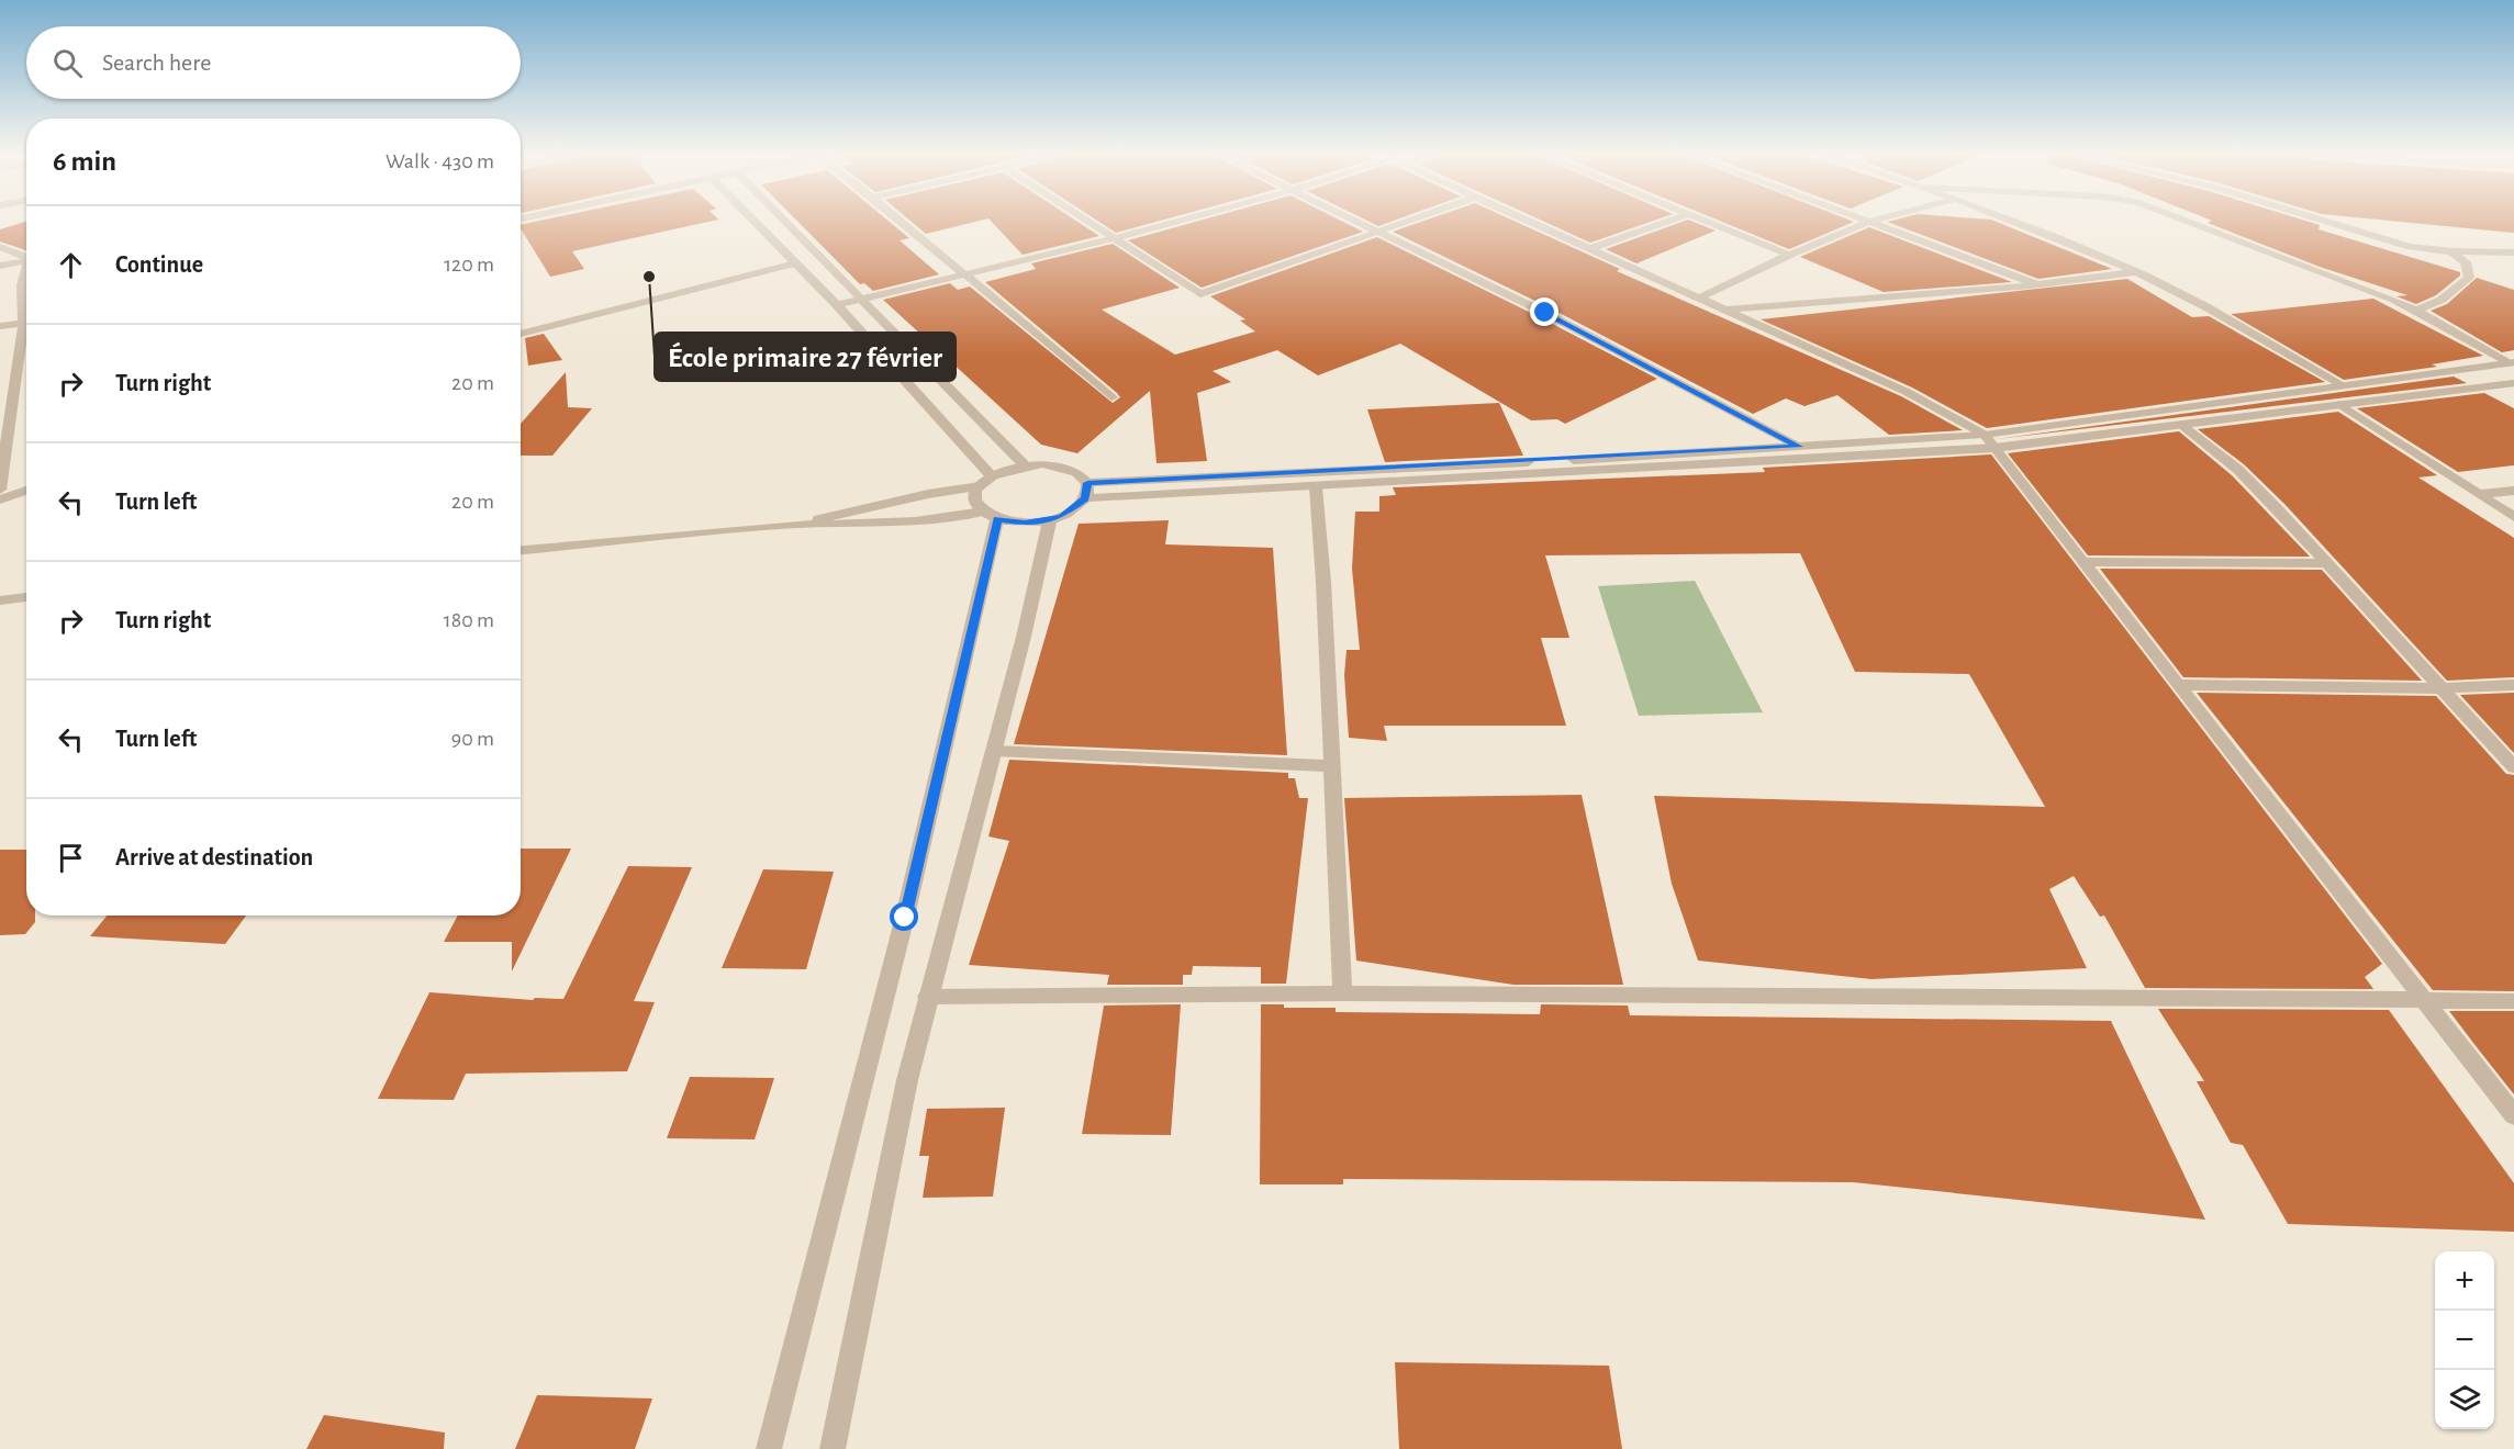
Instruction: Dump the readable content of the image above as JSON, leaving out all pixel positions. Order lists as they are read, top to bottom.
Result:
{
  "places": ["École primaire 27 février"],
  "page": {
    "search": "Search here",
    "heading": ["6 min", "Walk · 430 m"],
    "list": [
      ["Continue", "120 m"],
      ["Turn right", "20 m"],
      ["Turn left", "20 m"],
      ["Turn right", "180 m"],
      ["Turn left", "90 m"],
      "Arrive at destination"
    ],
    "map_buttons": ["+", "−"]
  }
}
